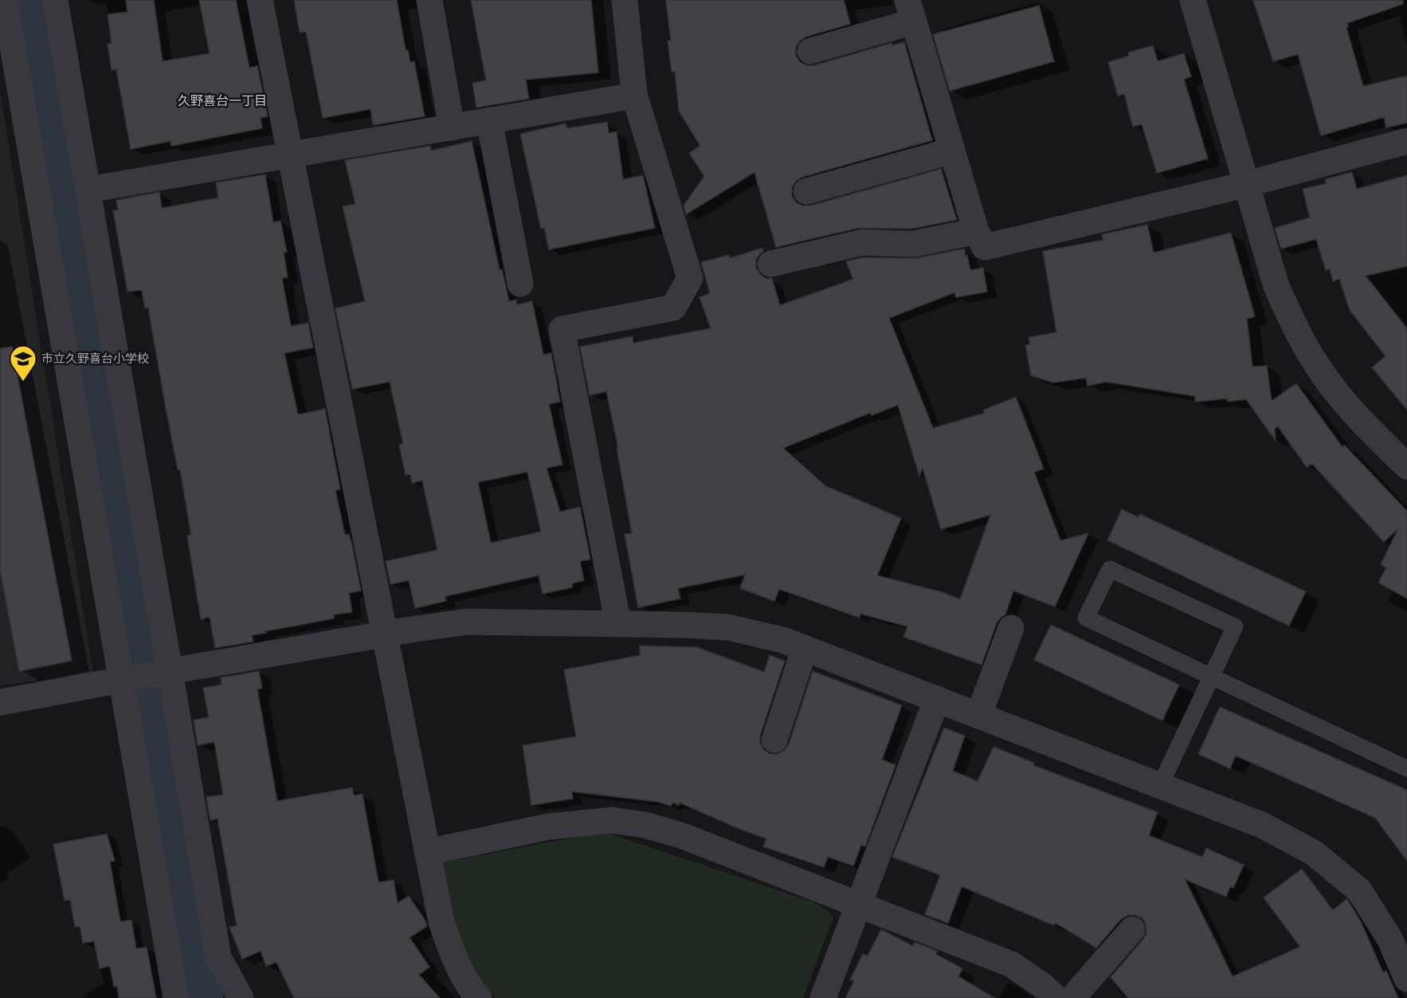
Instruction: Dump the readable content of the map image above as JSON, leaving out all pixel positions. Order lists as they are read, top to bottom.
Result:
{
  "districts": ["久野喜台一丁目"],
  "places": {
    "school or university": ["市立久野喜台小学校"]
  }
}
